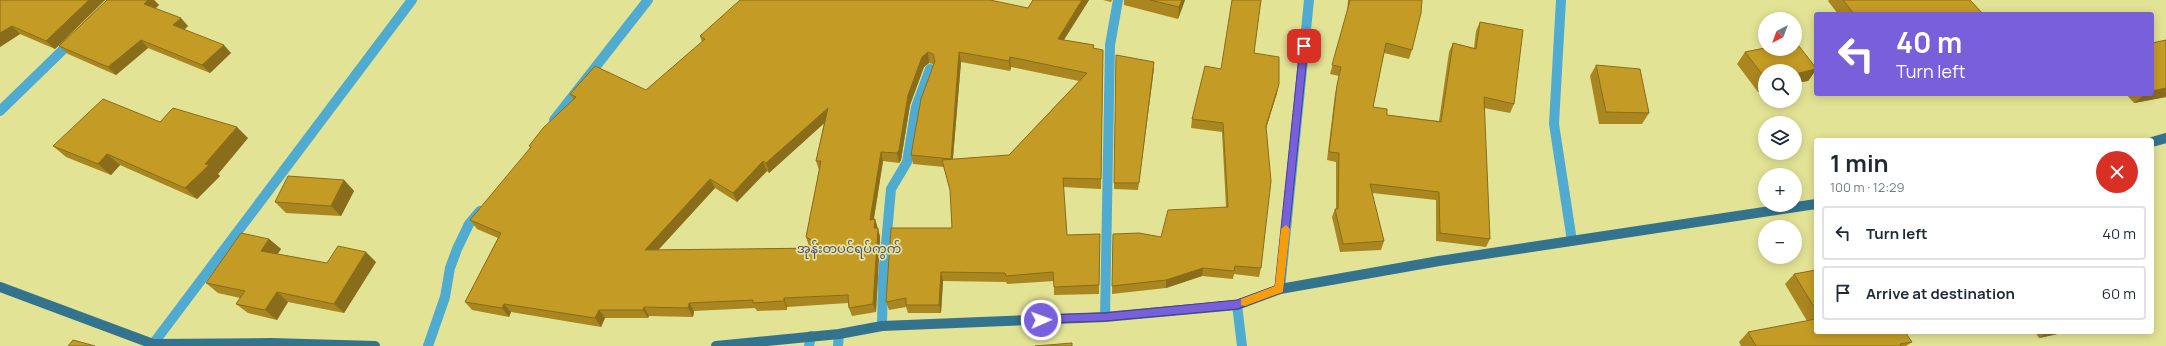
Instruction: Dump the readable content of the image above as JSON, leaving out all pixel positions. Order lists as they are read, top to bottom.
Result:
{
  "districts": ["အုန်းတပင်ရပ်ကွက်"],
  "north": "bottom left",
  "page": {
    "map_buttons": ["+", "−"],
    "turn": ["40 m", "Turn left"],
    "heading": ["1 min", "100 m · 12:29"],
    "list": [
      {
        "name": "Turn left",
        "value": "40 m"
      },
      {
        "name": "Arrive at destination",
        "value": "60 m"
      }
    ]
  }
}
